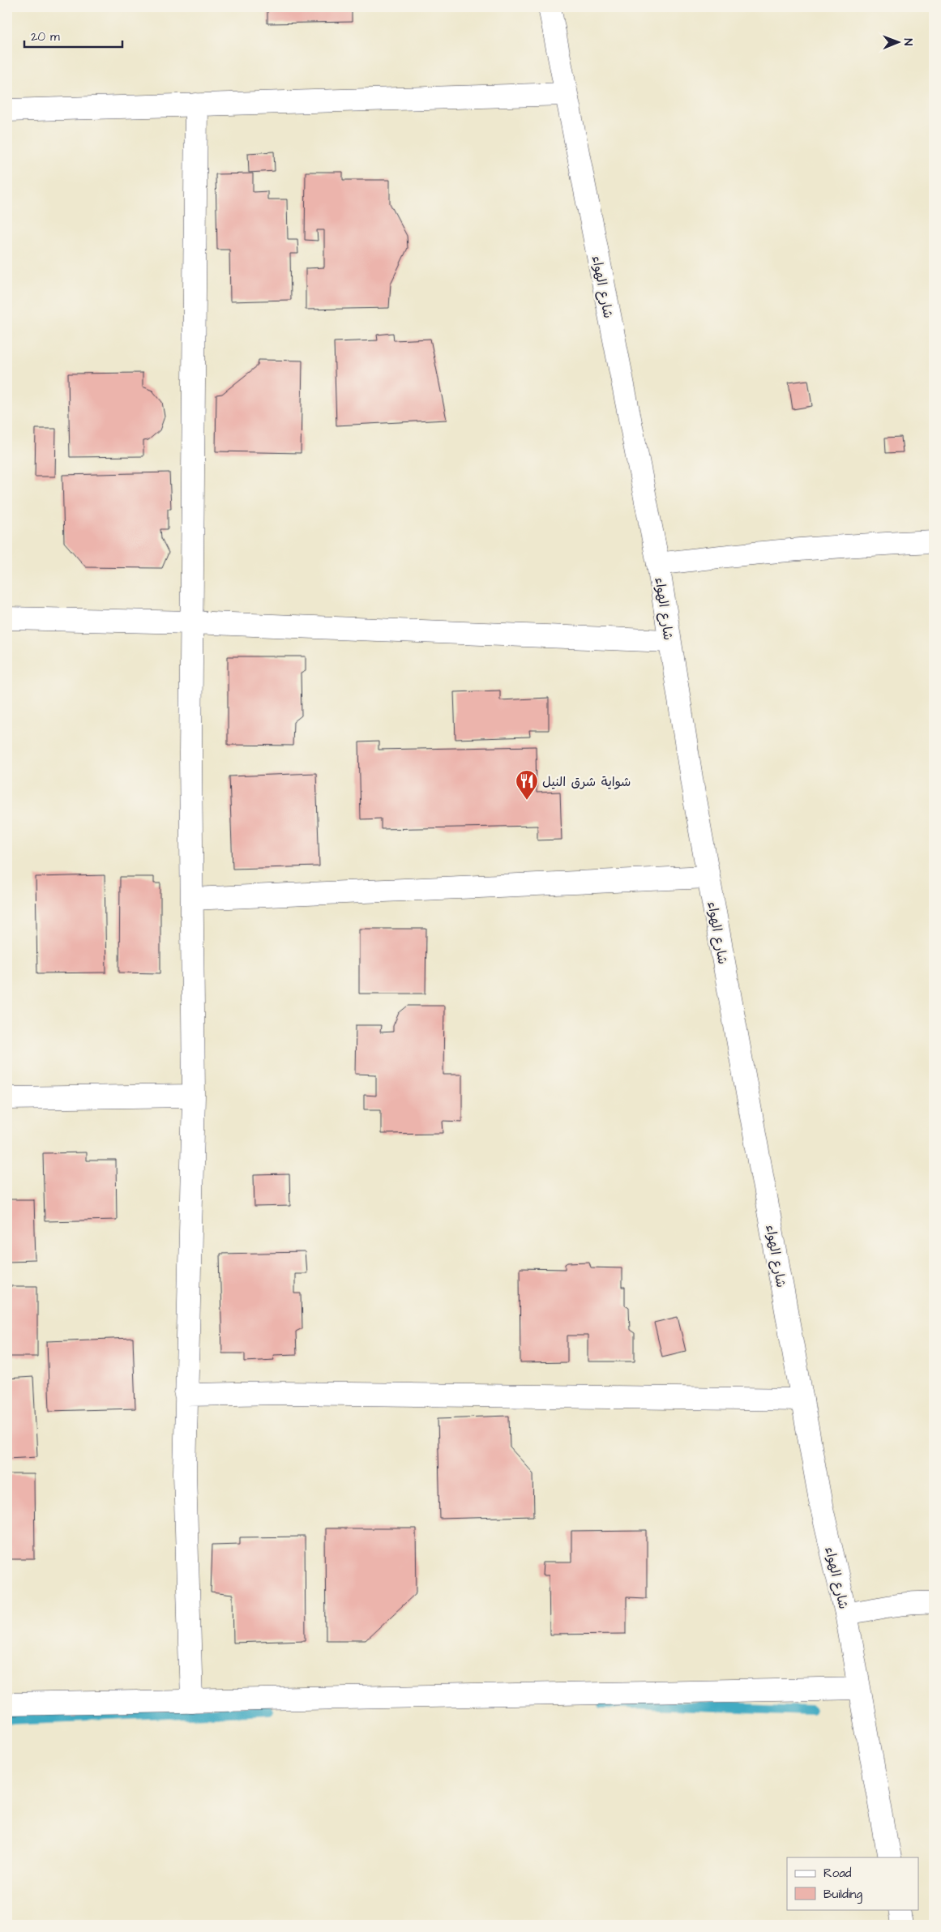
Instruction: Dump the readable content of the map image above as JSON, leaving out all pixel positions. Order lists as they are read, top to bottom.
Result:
{
  "streets": {
    "street": ["شارع الهواء"]
  },
  "places": {
    "restaurant": ["شواية شرق النيل"]
  },
  "legend": ["Road", "Building"],
  "scale_bar": "20 m",
  "north": "right"
}
